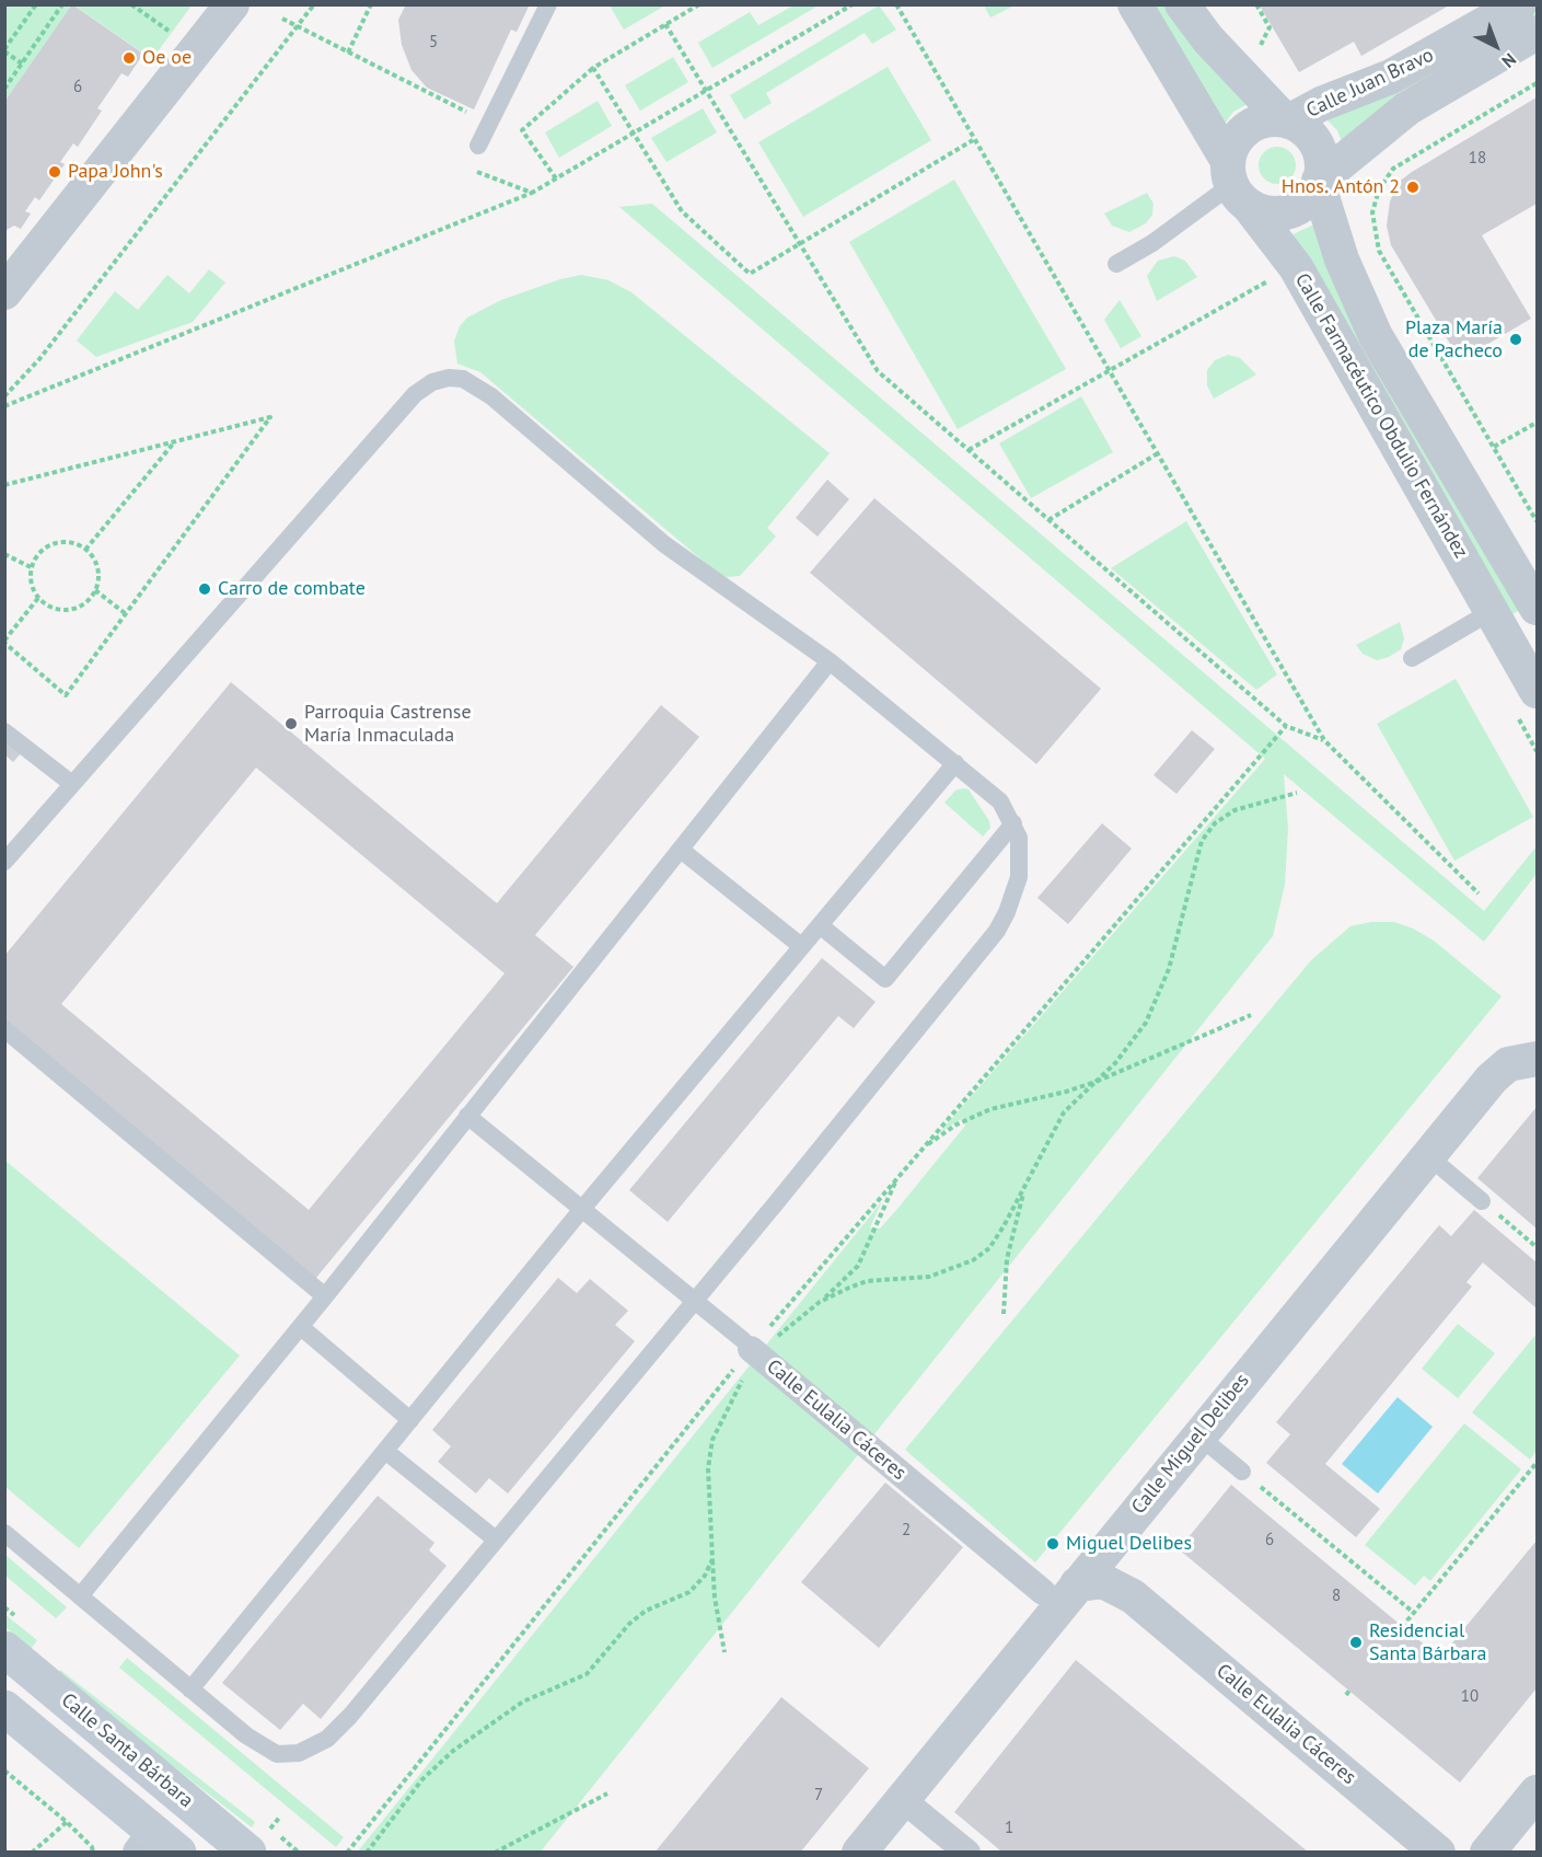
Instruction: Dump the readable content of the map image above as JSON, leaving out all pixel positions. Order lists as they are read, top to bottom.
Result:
{
  "streets": {
    "main road": ["Calle Santa Bárbara"],
    "street": [
      "Calle Juan Bravo",
      "Calle Farmacéutico Obdulio Fernández",
      "Calle Eulalia Cáceres",
      "Calle Miguel Delibes"
    ]
  },
  "crossings": [
    ["Calle Juan Bravo", "Calle Farmacéutico Obdulio Fernández"],
    ["Calle Eulalia Cáceres", "Calle Miguel Delibes"]
  ],
  "places": [
    "Oe oe",
    "Papa John's",
    "Hnos. Antón 2",
    "Plaza María de Pacheco",
    "Carro de combate",
    "Parroquia Castrense María Inmaculada",
    "Miguel Delibes",
    "Residencial Santa Bárbara"
  ],
  "house_numbers": [
    "5",
    "6",
    "18",
    "2",
    "6",
    "8",
    "10",
    "7",
    "1"
  ],
  "north": "bottom right"
}
